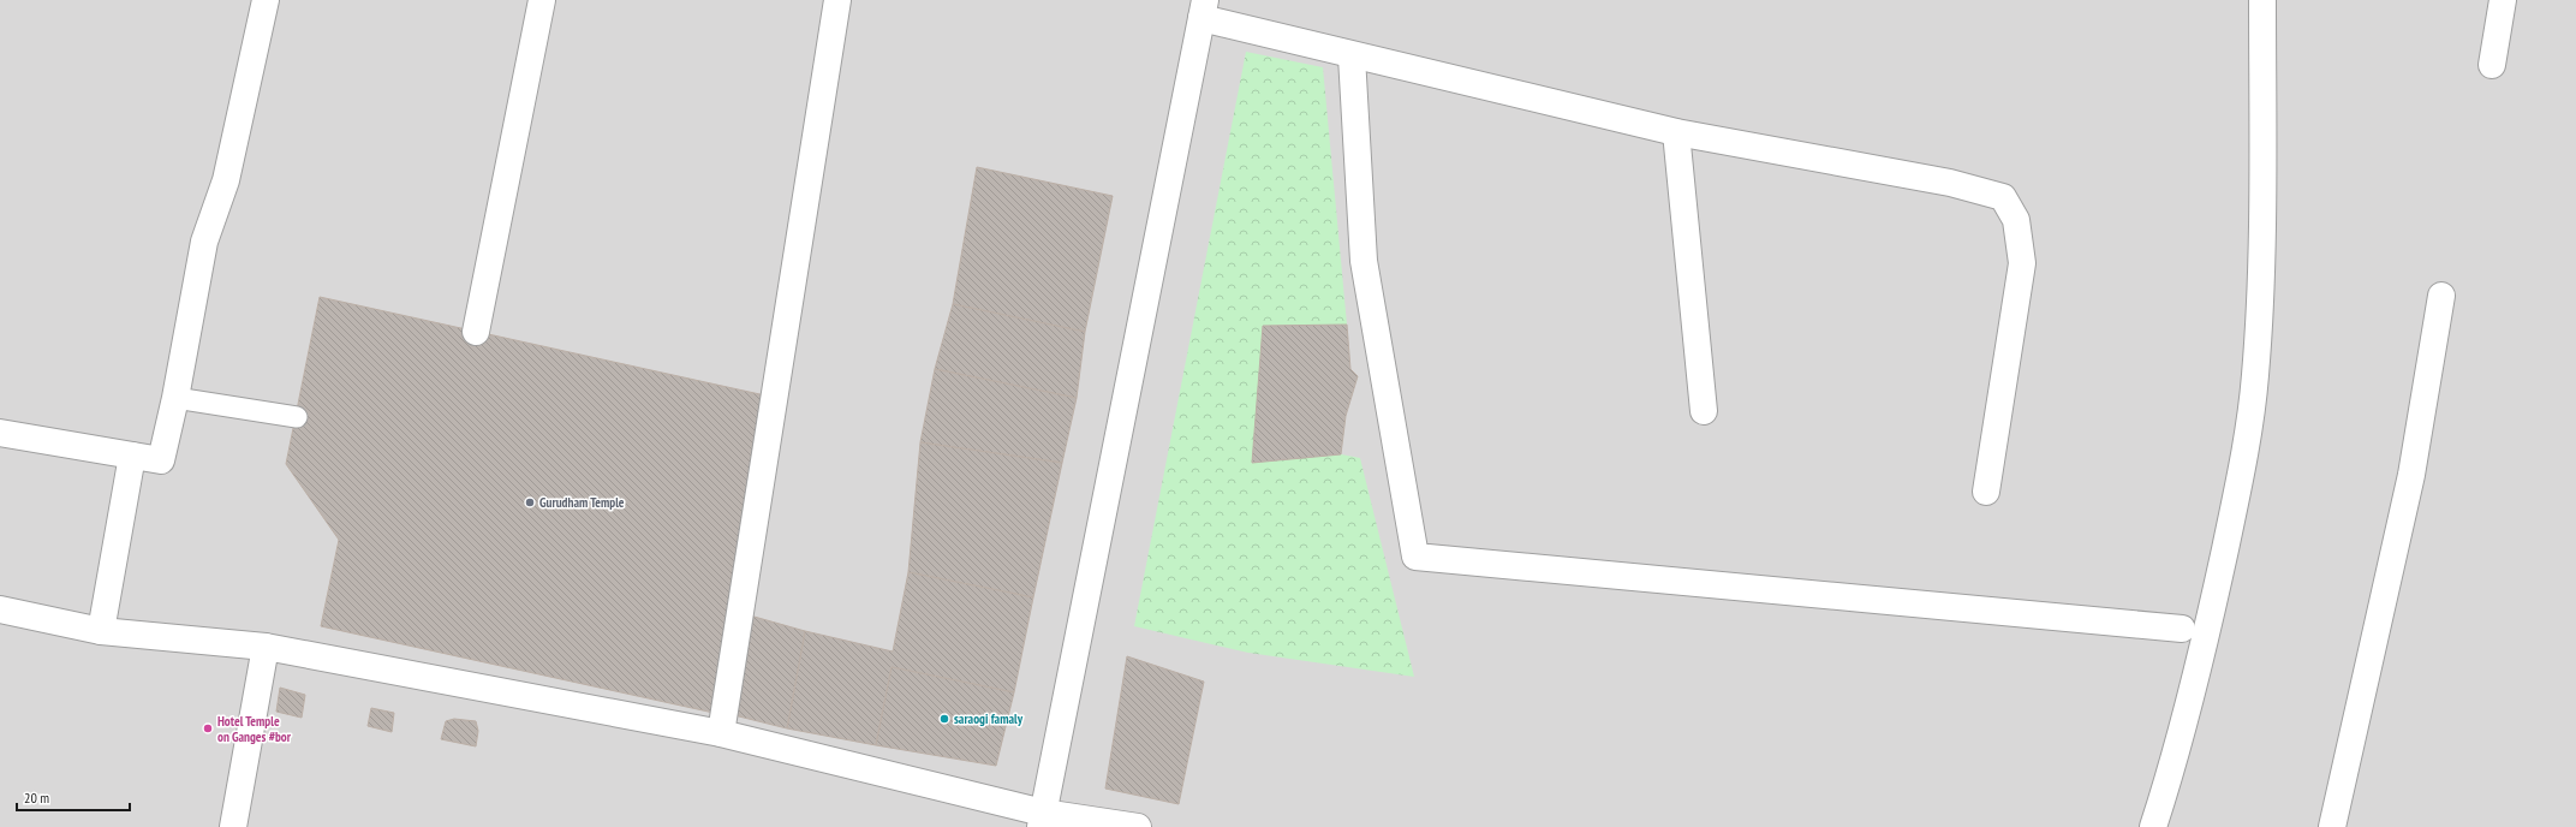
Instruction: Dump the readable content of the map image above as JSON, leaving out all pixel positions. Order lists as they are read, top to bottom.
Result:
{
  "places": ["Gurudham Temple", "saraogi famaly", "Hotel Temple on Ganges #bor"],
  "scale_bar": "20 m"
}
